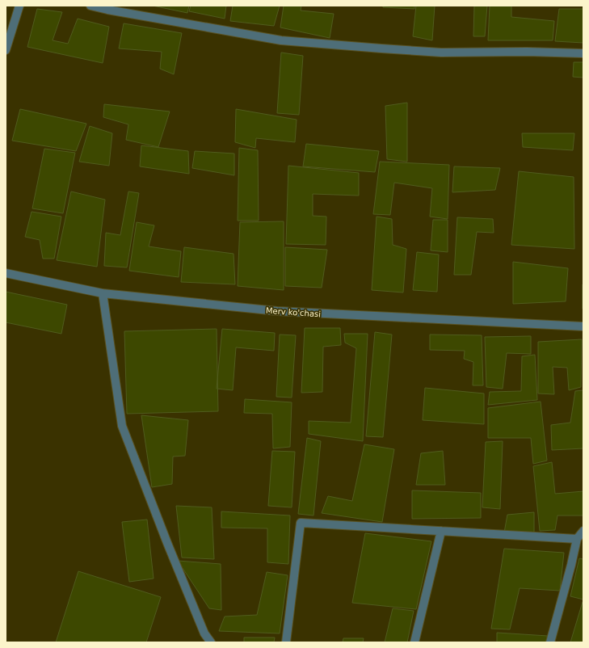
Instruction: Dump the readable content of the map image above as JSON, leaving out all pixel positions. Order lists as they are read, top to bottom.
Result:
{
  "streets": {
    "street": ["Merv ko'chasi"]
  }
}
